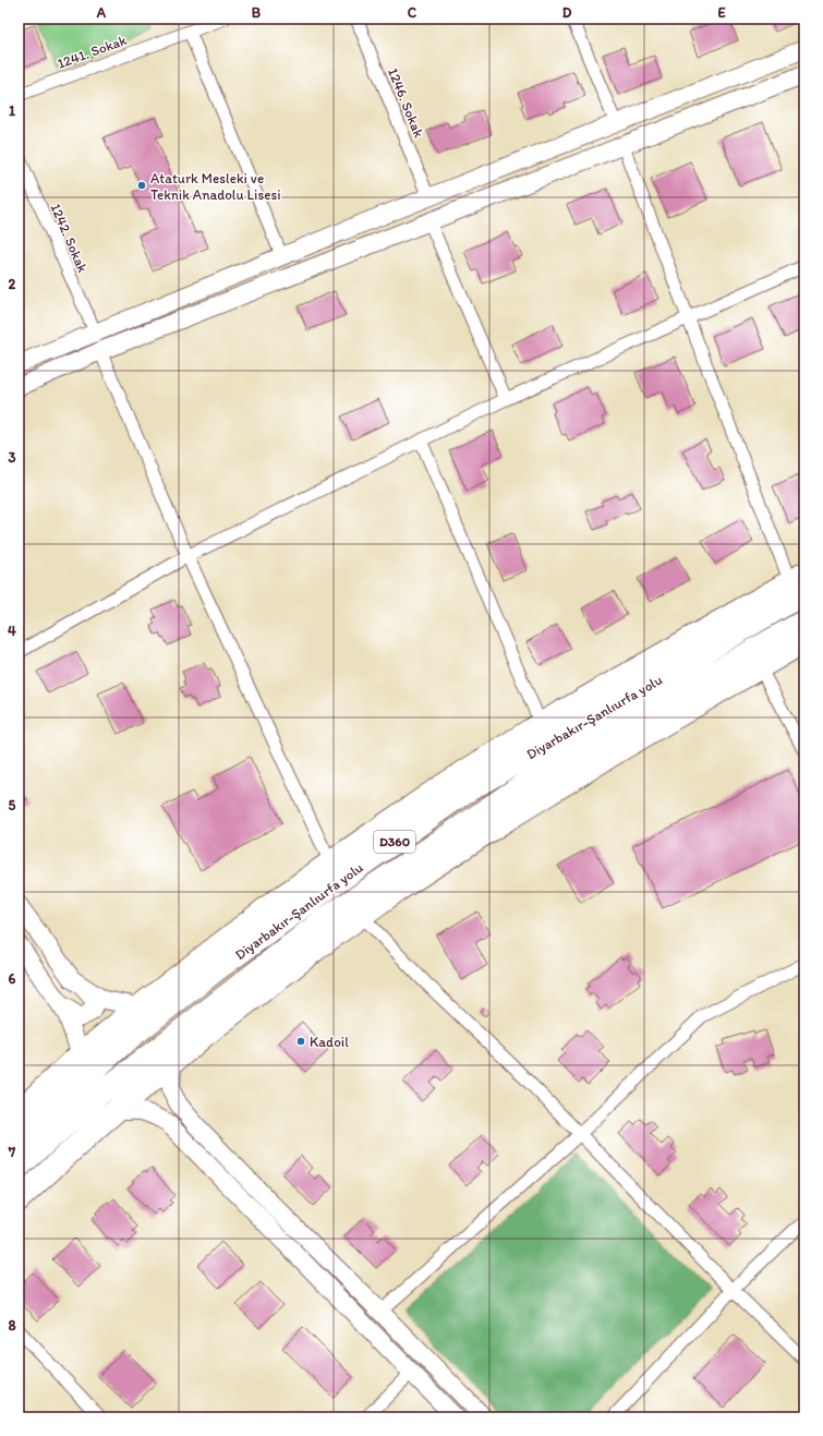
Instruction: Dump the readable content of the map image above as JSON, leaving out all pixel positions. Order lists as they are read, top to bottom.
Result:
{
  "streets": {
    "highway": ["Diyarbakır-Şanlıurfa yolu", "D360"],
    "street": ["1241. Sokak", "1246. Sokak", "1242. Sokak"]
  },
  "places": ["Ataturk Mesleki ve Teknik Anadolu Lisesi", "Kadoil"],
  "grid": {
    "columns": [
      "A",
      "B",
      "C",
      "D",
      "E"
    ],
    "rows": [
      "1",
      "2",
      "3",
      "4",
      "5",
      "6",
      "7",
      "8"
    ]
  }
}
